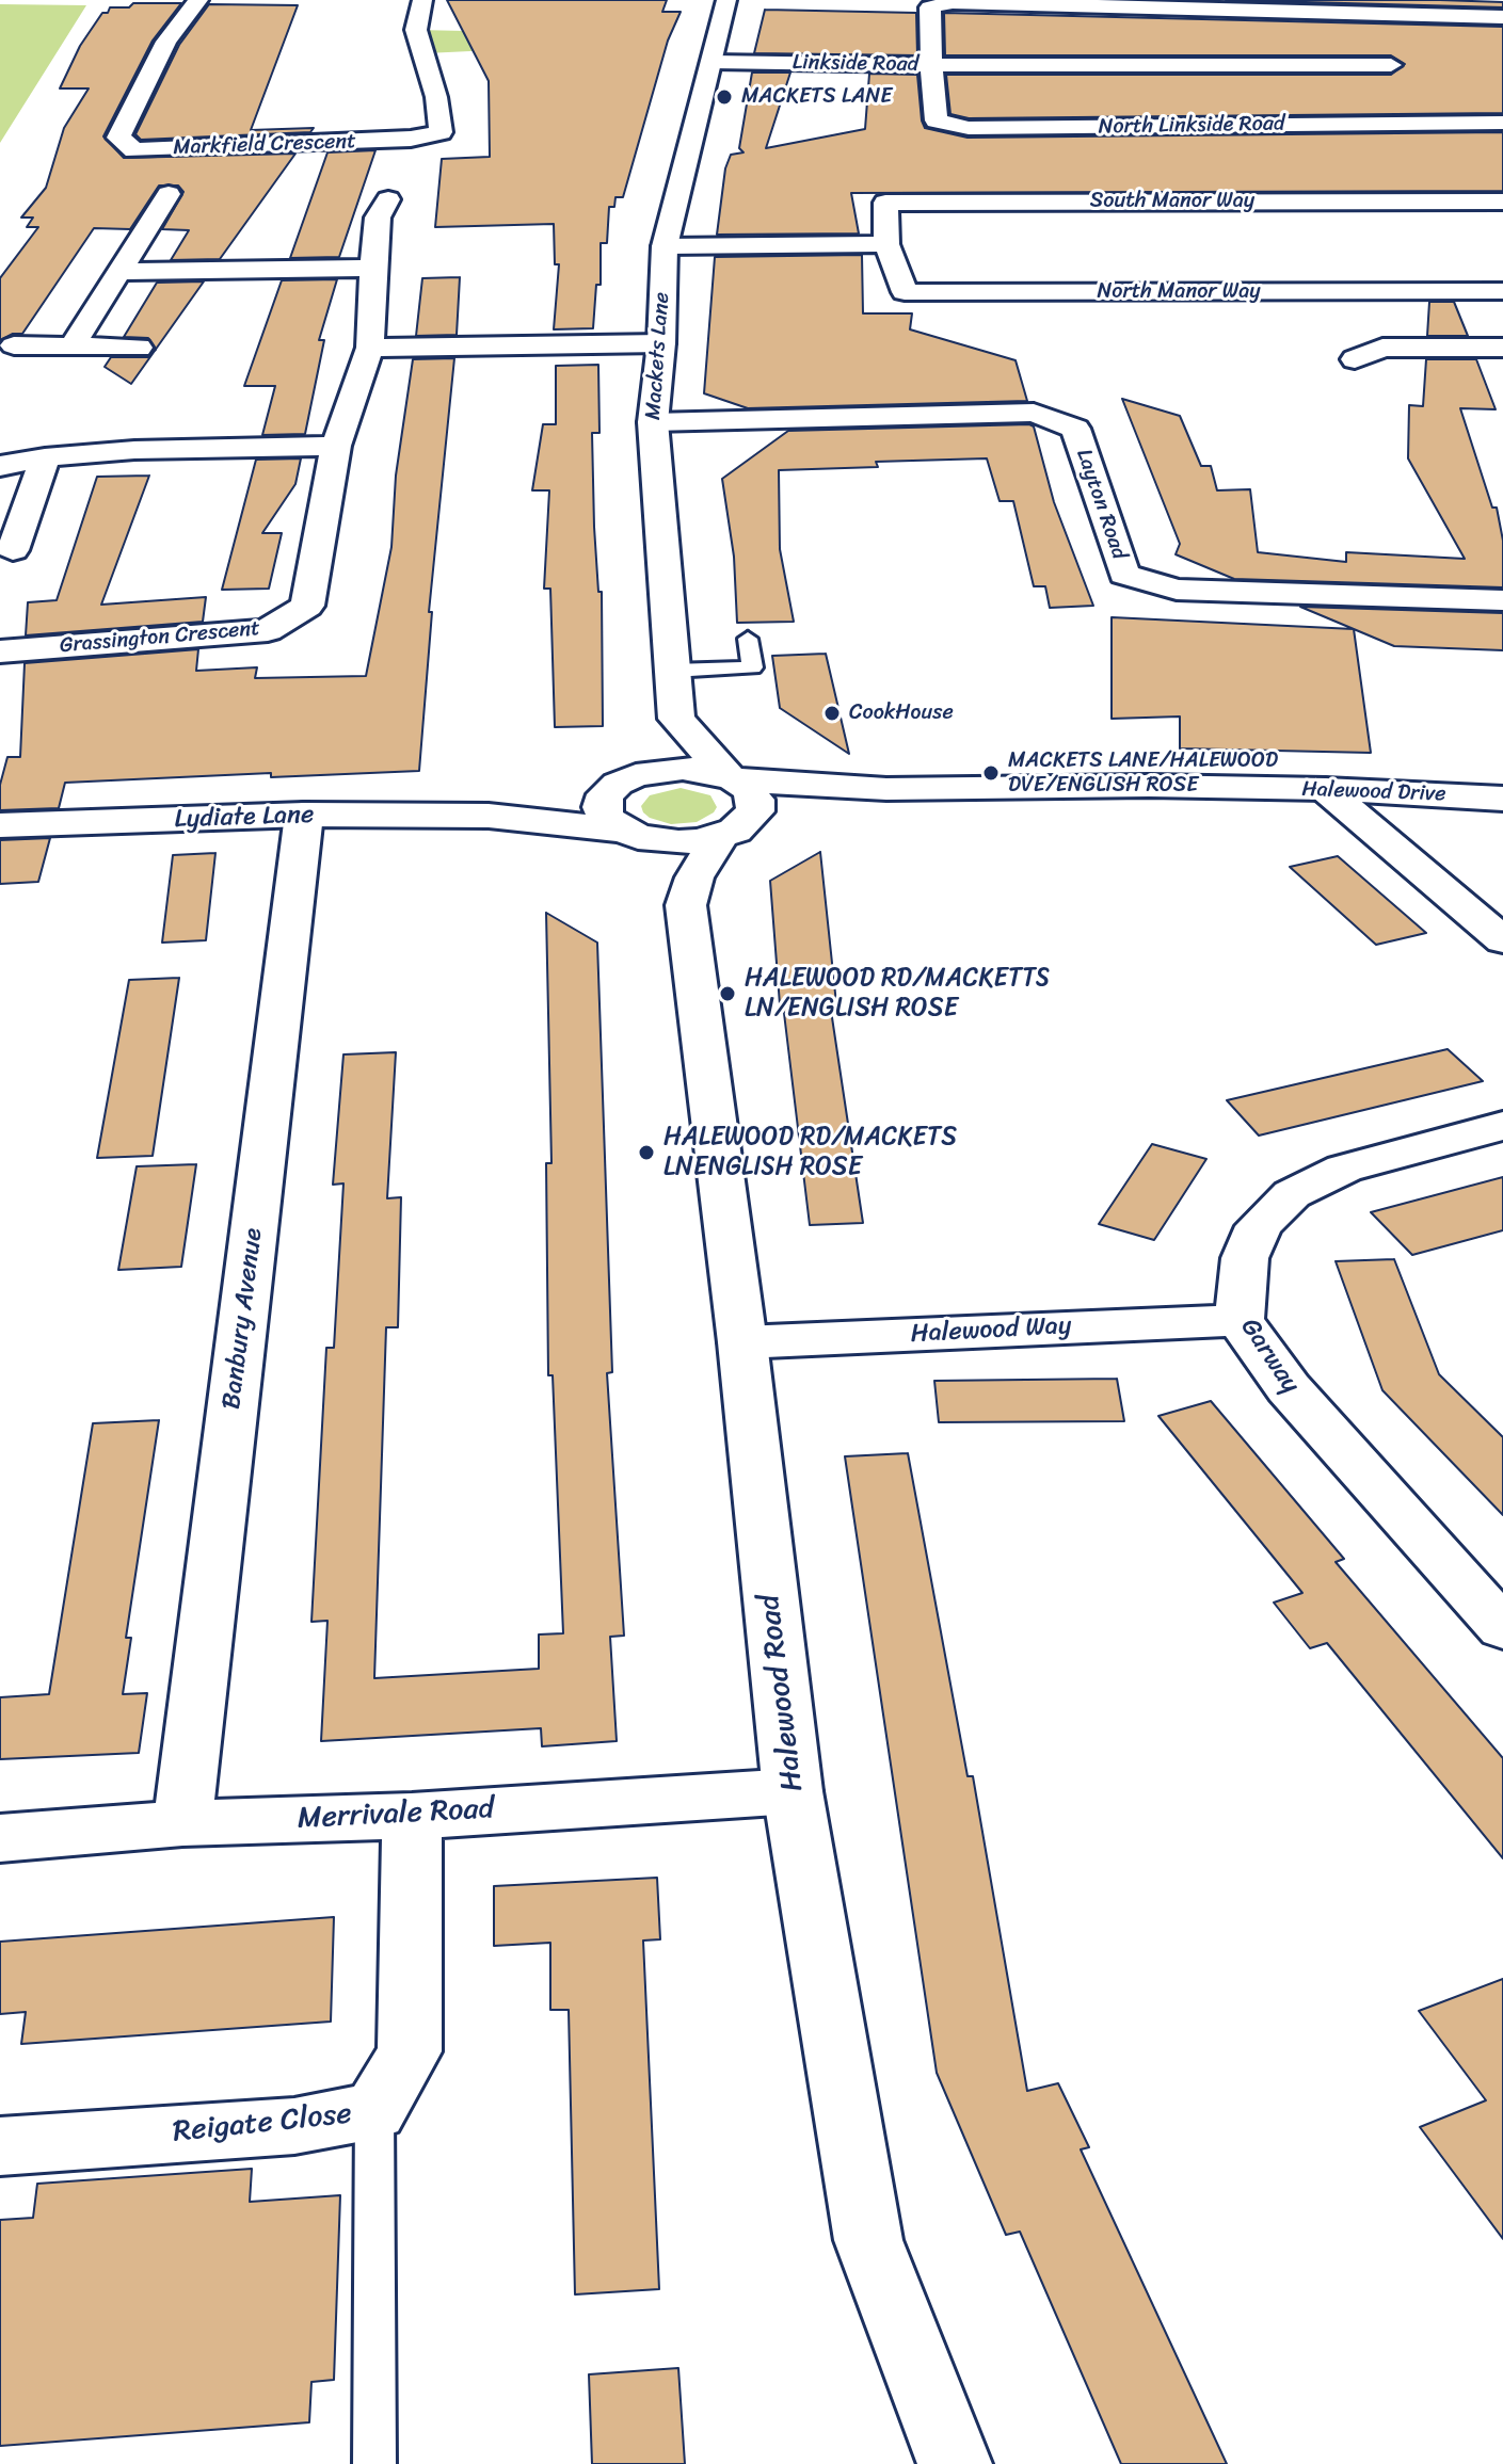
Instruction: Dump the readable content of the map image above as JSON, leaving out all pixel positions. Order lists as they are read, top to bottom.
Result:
{
  "streets": {
    "street": [
      "Linkside Road",
      "North Linkside Road",
      "Markfield Crescent",
      "South Manor Way",
      "North Manor Way",
      "Mackets Lane",
      "Layton Road",
      "Grassington Crescent",
      "Halewood Drive",
      "Lydiate Lane",
      "Banbury Avenue",
      "Halewood Way",
      "Garway",
      "Halewood Road",
      "Merrivale Road",
      "Reigate Close"
    ]
  },
  "crossings": [
    ["Linkside Road", "North Linkside Road"],
    ["Linkside Road", "Mackets Lane"],
    ["South Manor Way", "North Manor Way"],
    ["Mackets Lane", "Layton Road"],
    ["Halewood Drive", "Lydiate Lane"],
    ["Halewood Drive", "Halewood Road"],
    ["Lydiate Lane", "Banbury Avenue"],
    ["Lydiate Lane", "Halewood Road"],
    ["Banbury Avenue", "Merrivale Road"],
    ["Halewood Way", "Garway"],
    ["Halewood Way", "Halewood Road"],
    ["Halewood Road", "Merrivale Road"],
    ["Merrivale Road", "Reigate Close"]
  ],
  "places": [
    "MACKETS LANE",
    "CookHouse",
    "MACKETS LANE/HALEWOOD DVE/ENGLISH ROSE",
    "HALEWOOD RD/MACKETTS LN/ENGLISH ROSE",
    "HALEWOOD RD/MACKETS LNENGLISH ROSE"
  ]
}
